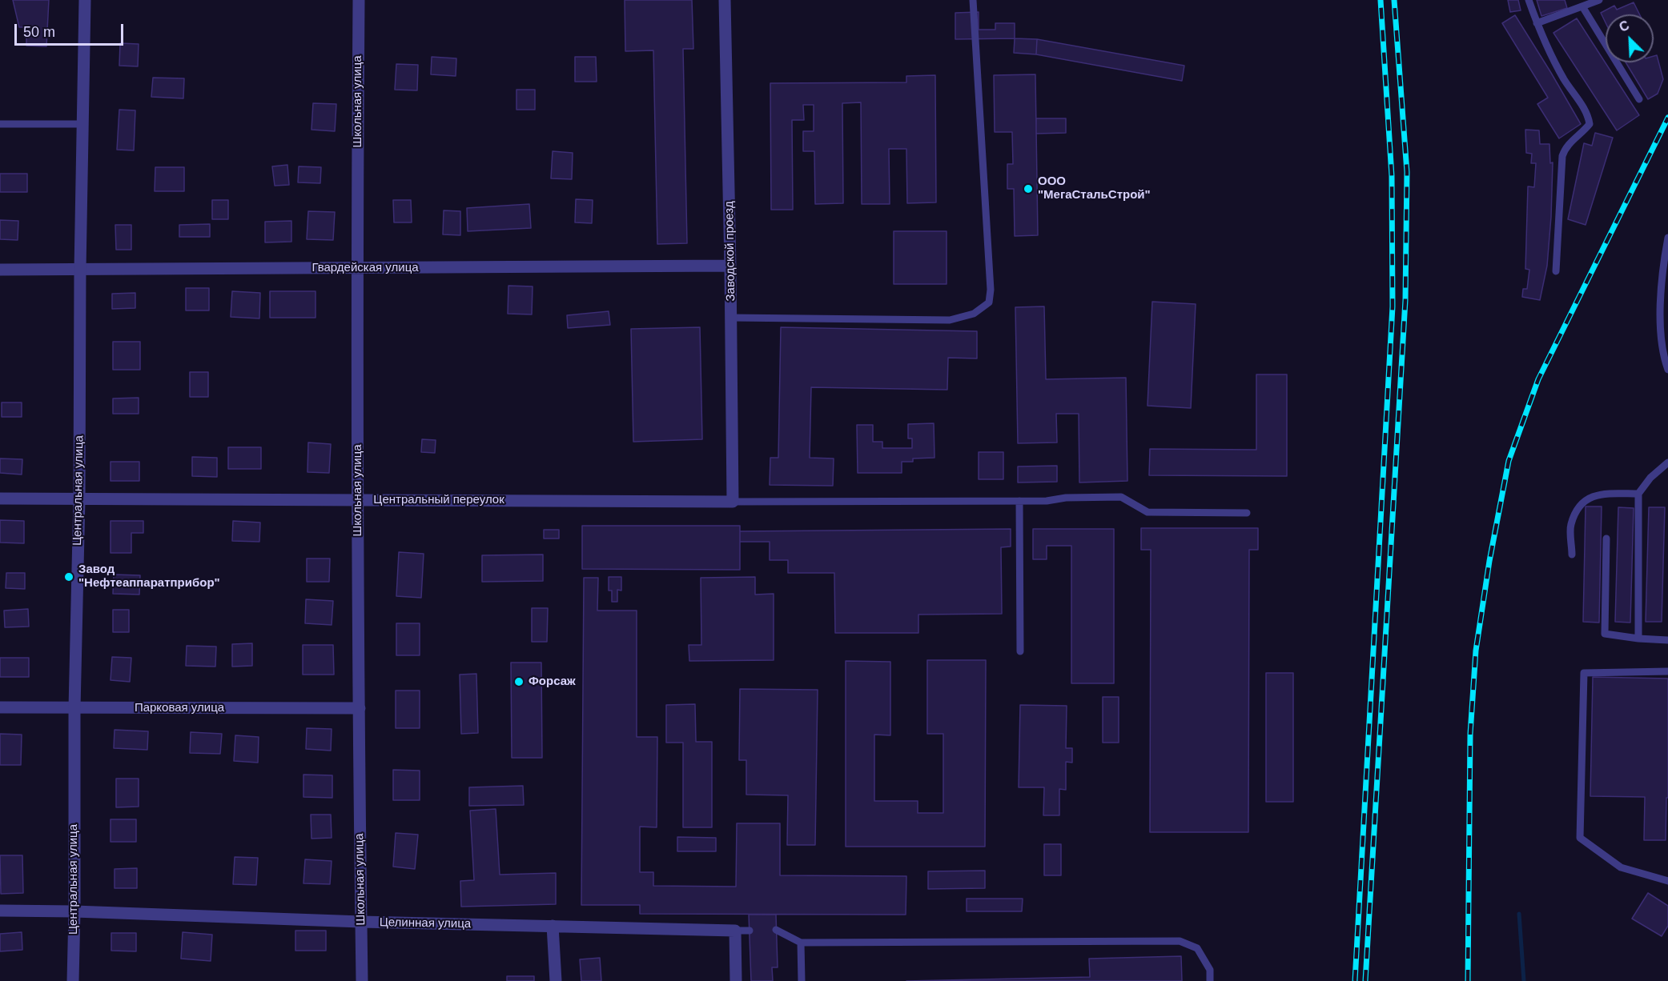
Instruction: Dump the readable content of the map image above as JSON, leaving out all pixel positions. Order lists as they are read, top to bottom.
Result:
{
  "streets": {
    "street": [
      "Школьная улица",
      "Заводской проезд",
      "Гвардейская улица",
      "Центральная улица",
      "Центральный переулок",
      "Парковая улица",
      "Целинная улица"
    ]
  },
  "crossings": [
    ["Школьная улица", "Гвардейская улица"],
    ["Школьная улица", "Центральный переулок"],
    ["Школьная улица", "Парковая улица"],
    ["Школьная улица", "Целинная улица"],
    ["Заводской проезд", "Гвардейская улица"],
    ["Заводской проезд", "Центральный переулок"],
    ["Гвардейская улица", "Центральная улица"],
    ["Центральная улица", "Центральный переулок"],
    ["Центральная улица", "Парковая улица"],
    ["Центральная улица", "Целинная улица"]
  ],
  "places": ["ООО \"МегаСтальСтрой\"", "Завод \"Нефтеаппаратприбор\"", "Форсаж"],
  "scale_bar": "50 m",
  "north": "top left"
}
